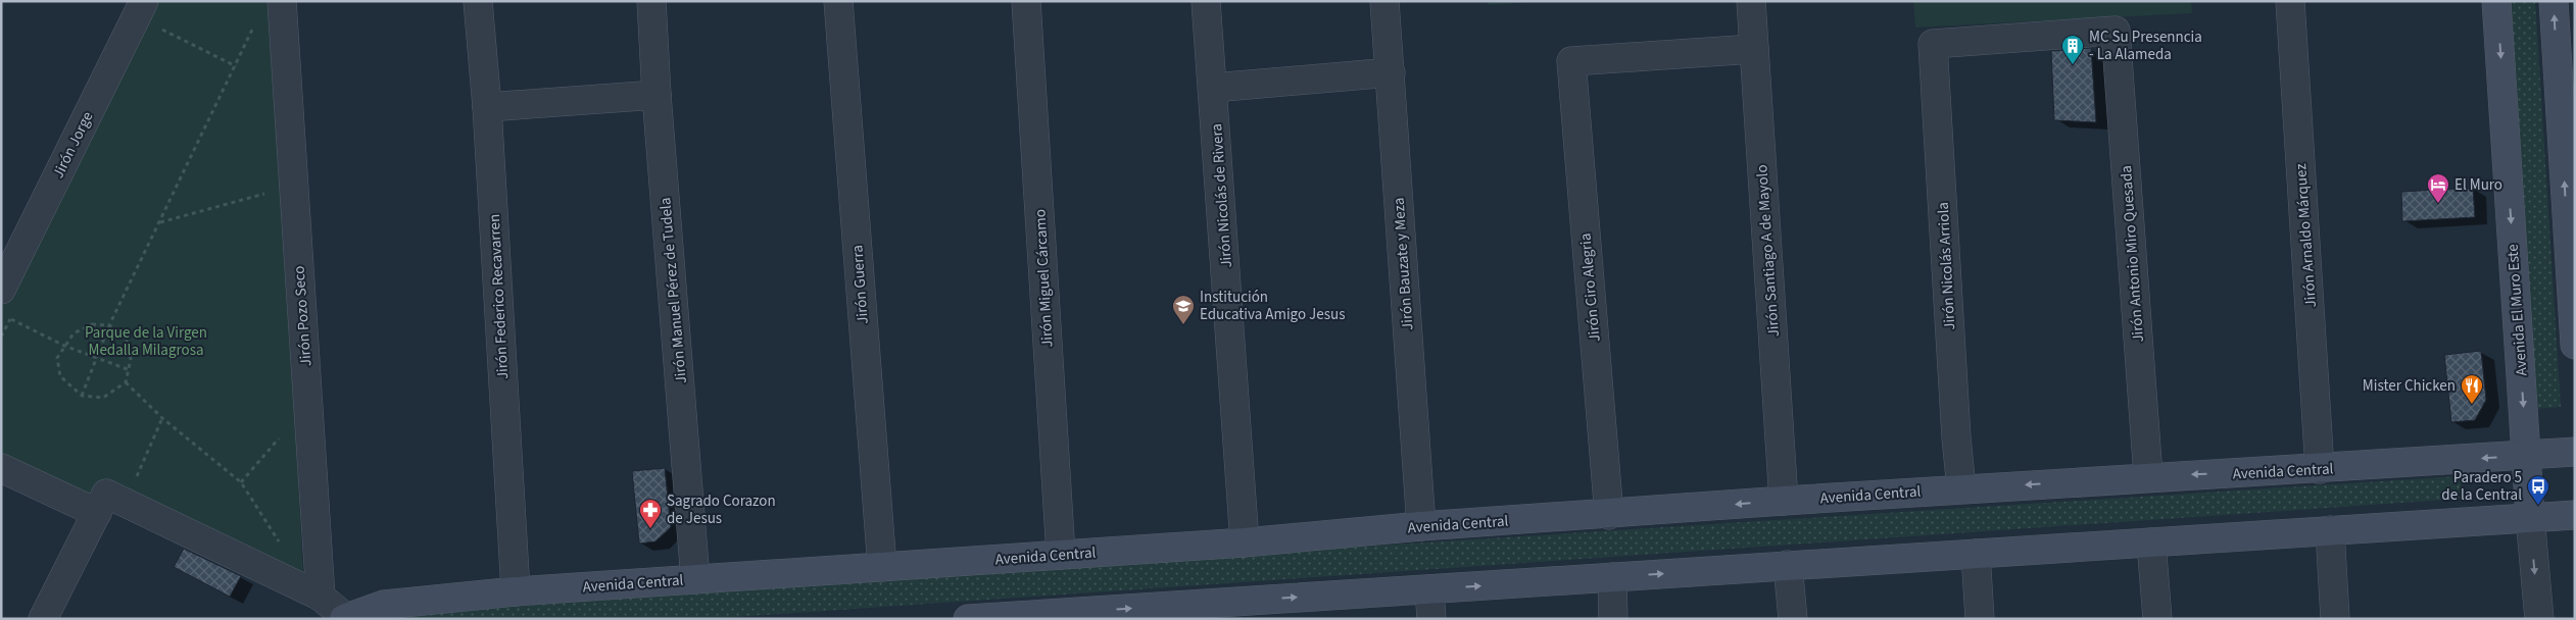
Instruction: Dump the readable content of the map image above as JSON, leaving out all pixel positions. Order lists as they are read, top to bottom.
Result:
{
  "streets": {
    "main road": ["Avenida El Muro Este", "Avenida Central"],
    "street": [
      "Jirón Jorge",
      "Jirón Nicolás de Rivera",
      "Jirón Arnaldo Márquez",
      "Jirón Santiago A de Mayolo",
      "Jirón Antonio Miro Quesada",
      "Jirón Bauzate y Meza",
      "Jirón Nicolás Arriola",
      "Jirón Miguel Cárcamo",
      "Jirón Guerra",
      "Jirón Ciro Alegria",
      "Jirón Manuel Pérez de Tudela",
      "Jirón Federico Recavarren",
      "Jirón Pozo Seco"
    ]
  },
  "crossings": [
    ["Jirón Nicolás de Rivera", "Avenida Central"],
    ["Jirón Arnaldo Márquez", "Avenida Central"],
    ["Jirón Santiago A de Mayolo", "Jirón Ciro Alegria"],
    ["Jirón Santiago A de Mayolo", "Avenida Central"],
    ["Jirón Antonio Miro Quesada", "Jirón Nicolás Arriola"],
    ["Jirón Antonio Miro Quesada", "Avenida Central"],
    ["Jirón Bauzate y Meza", "Avenida Central"],
    ["Jirón Nicolás Arriola", "Avenida Central"],
    ["Jirón Miguel Cárcamo", "Avenida Central"],
    ["Jirón Guerra", "Avenida Central"],
    ["Jirón Ciro Alegria", "Avenida Central"],
    ["Jirón Manuel Pérez de Tudela", "Avenida Central"],
    ["Jirón Federico Recavarren", "Avenida Central"],
    ["Avenida El Muro Este", "Avenida Central"]
  ],
  "parks": ["Parque de la Virgen Medalla Milagrosa"],
  "places": {
    "building": ["MC Su Presenncia - La Alameda"],
    "hotel": ["El Muro"],
    "school or university": ["Institución Educativa Amigo Jesus"],
    "restaurant": ["Mister Chicken"],
    "bus stop": ["Paradero 5 de la Central"],
    "pharmacy": ["Sagrado Corazon de Jesus"]
  }
}
